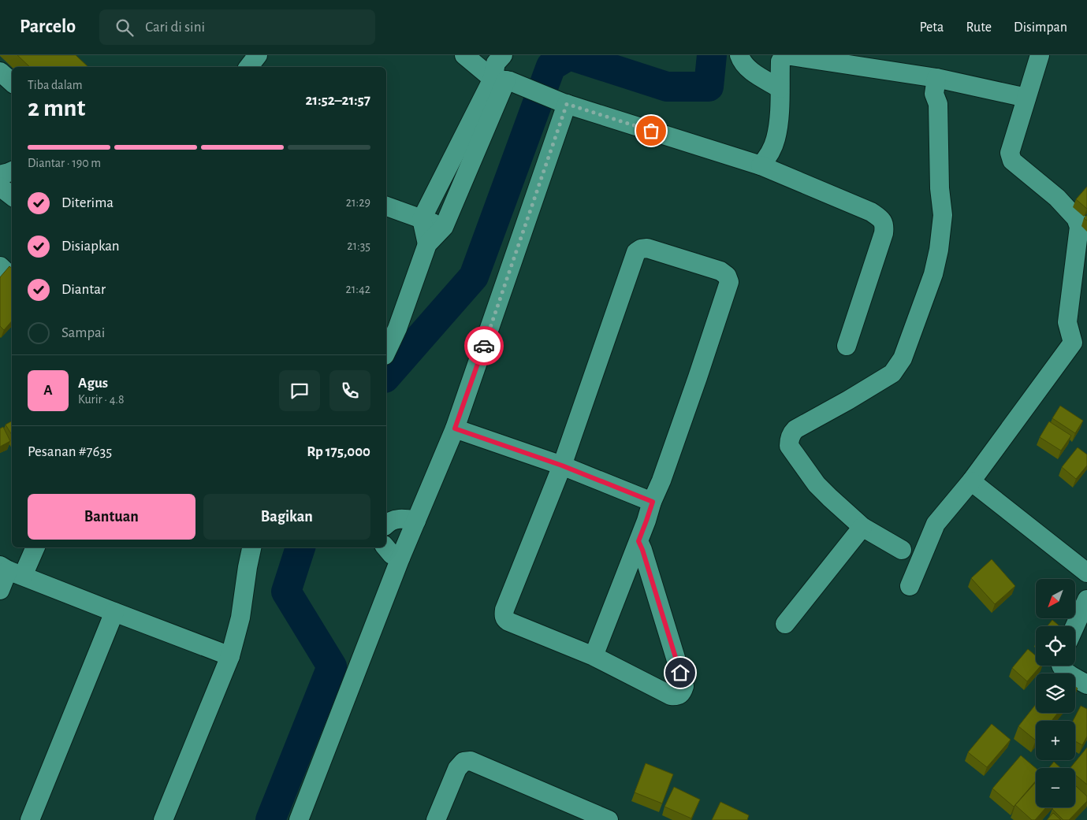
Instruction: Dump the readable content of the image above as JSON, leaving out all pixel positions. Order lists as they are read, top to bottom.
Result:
{
  "north": "bottom left",
  "page": {
    "header": "Parcelo",
    "search": "Cari di sini",
    "nav": ["Peta", "Rute", "Disimpan"],
    "heading": ["2 mnt", "Tiba dalam", "21:52–21:57"],
    "panel": [
      "Agus",
      "Kurir · 4.8",
      "Pesanan #7635",
      "Rp 175,000"
    ],
    "bar": "Diantar · 190 m",
    "list": [
      ["Diterima", "21:29"],
      ["Disiapkan", "21:35"],
      ["Diantar", "21:42"],
      "Sampai"
    ],
    "round": "A",
    "buttons": ["Bantuan", "Bagikan"],
    "map_buttons": ["+", "−"]
  }
}
